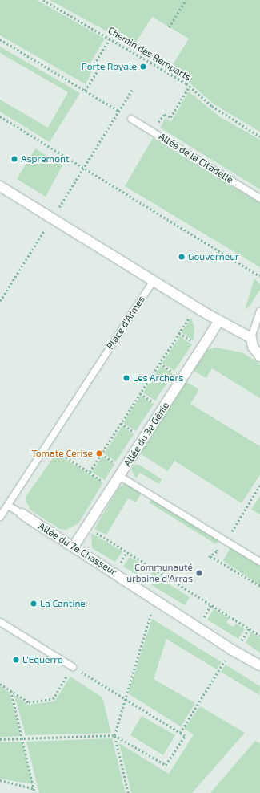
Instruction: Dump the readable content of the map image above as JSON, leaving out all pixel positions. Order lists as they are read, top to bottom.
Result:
{
  "streets": {
    "street": ["Allée du 3e Génie", "Allée du 7e Chasseur"],
    "lane": ["Allée de la Citadelle", "Place d'Armes"],
    "path": ["Chemin des Remparts"]
  },
  "crossings": [
    ["Place d'Armes", "Allée du 7e Chasseur"],
    ["Allée du 3e Génie", "Allée du 7e Chasseur"]
  ],
  "places": [
    "Porte Royale",
    "Aspremont",
    "Gouverneur",
    "Les Archers",
    "Tomate Cerise",
    "Communauté urbaine d'Arras",
    "La Cantine",
    "L'Equerre"
  ]
}
